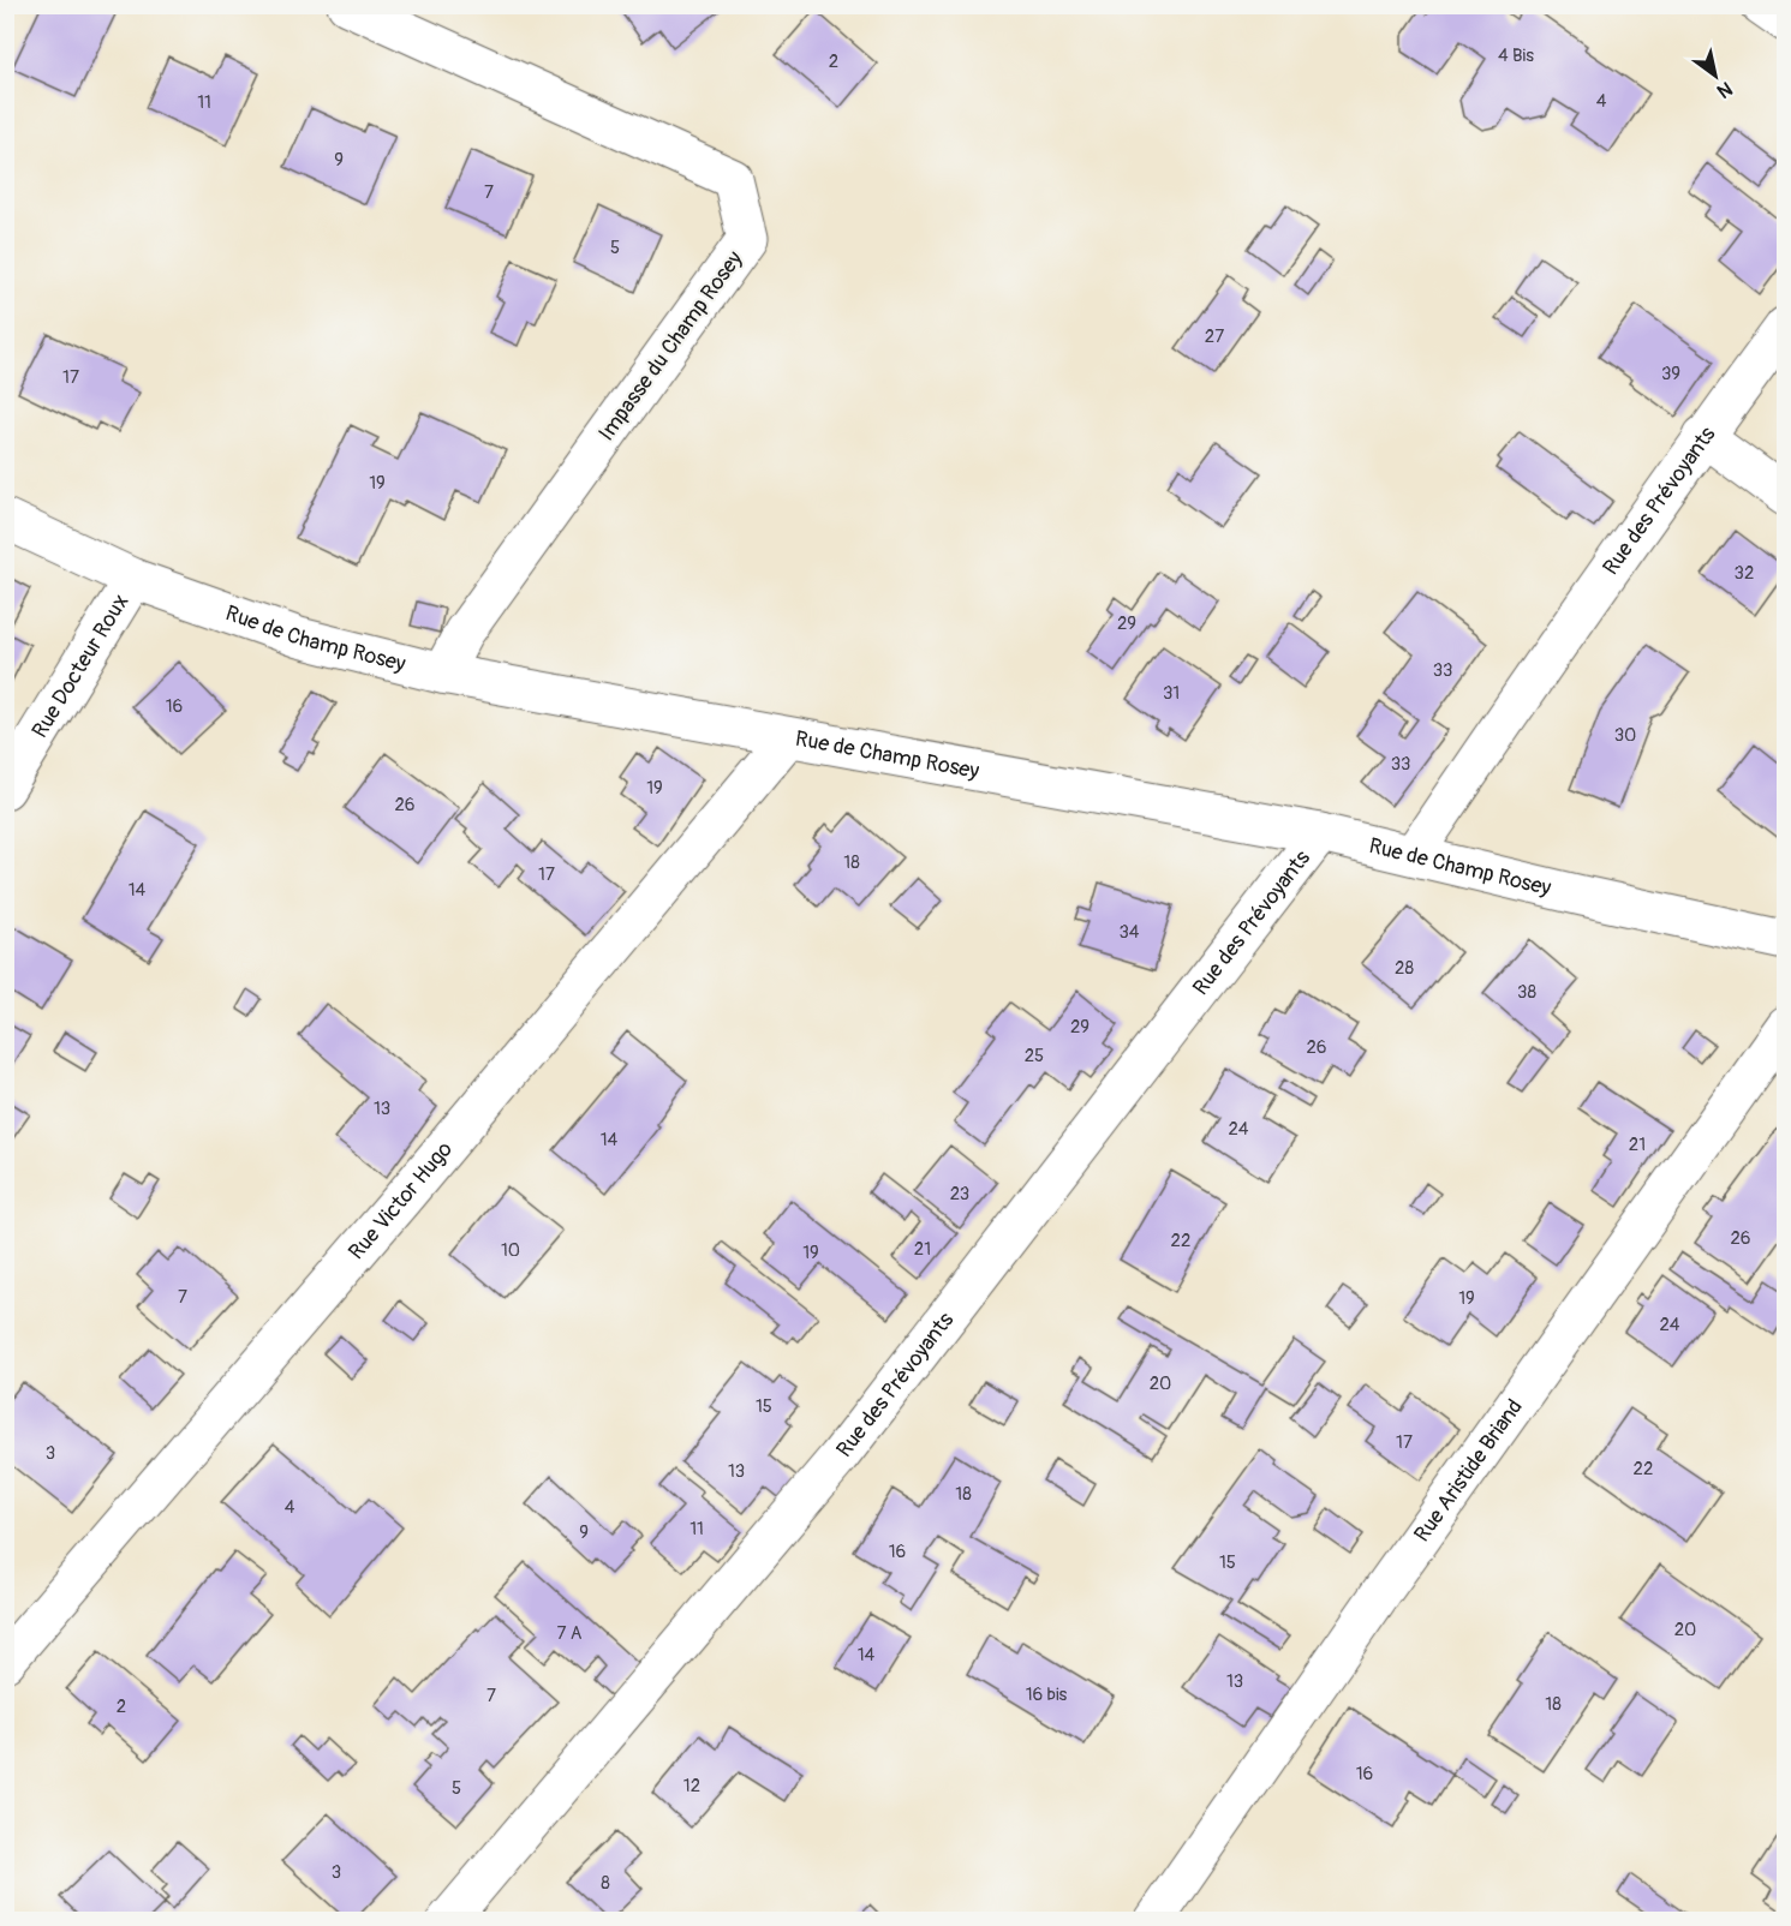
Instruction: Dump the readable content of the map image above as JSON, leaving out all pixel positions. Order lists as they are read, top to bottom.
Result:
{
  "streets": {
    "street": [
      "Impasse du Champ Rosey",
      "Rue des Prévoyants",
      "Rue de Champ Rosey",
      "Rue Docteur Roux",
      "Rue Victor Hugo",
      "Rue Aristide Briand"
    ]
  },
  "crossings": [
    ["Impasse du Champ Rosey", "Rue de Champ Rosey"],
    ["Rue des Prévoyants", "Rue de Champ Rosey"],
    ["Rue de Champ Rosey", "Rue Docteur Roux"],
    ["Rue de Champ Rosey", "Rue Victor Hugo"]
  ],
  "house_numbers": [
    "4 Bis",
    "2",
    "4",
    "11",
    "9",
    "7",
    "5",
    "27",
    "39",
    "17",
    "19",
    "32",
    "29",
    "33",
    "31",
    "16",
    "30",
    "33",
    "19",
    "26",
    "18",
    "17",
    "14",
    "34",
    "28",
    "38",
    "29",
    "26",
    "25",
    "13",
    "24",
    "14",
    "21",
    "23",
    "26",
    "22",
    "21",
    "10",
    "19",
    "7",
    "19",
    "24",
    "20",
    "15",
    "17",
    "3",
    "22",
    "13",
    "18",
    "4",
    "11",
    "9",
    "16",
    "15",
    "20",
    "7 A",
    "14",
    "13",
    "16 bis",
    "7",
    "18",
    "2",
    "16",
    "12",
    "5",
    "3",
    "8"
  ],
  "north": "bottom right"
}
